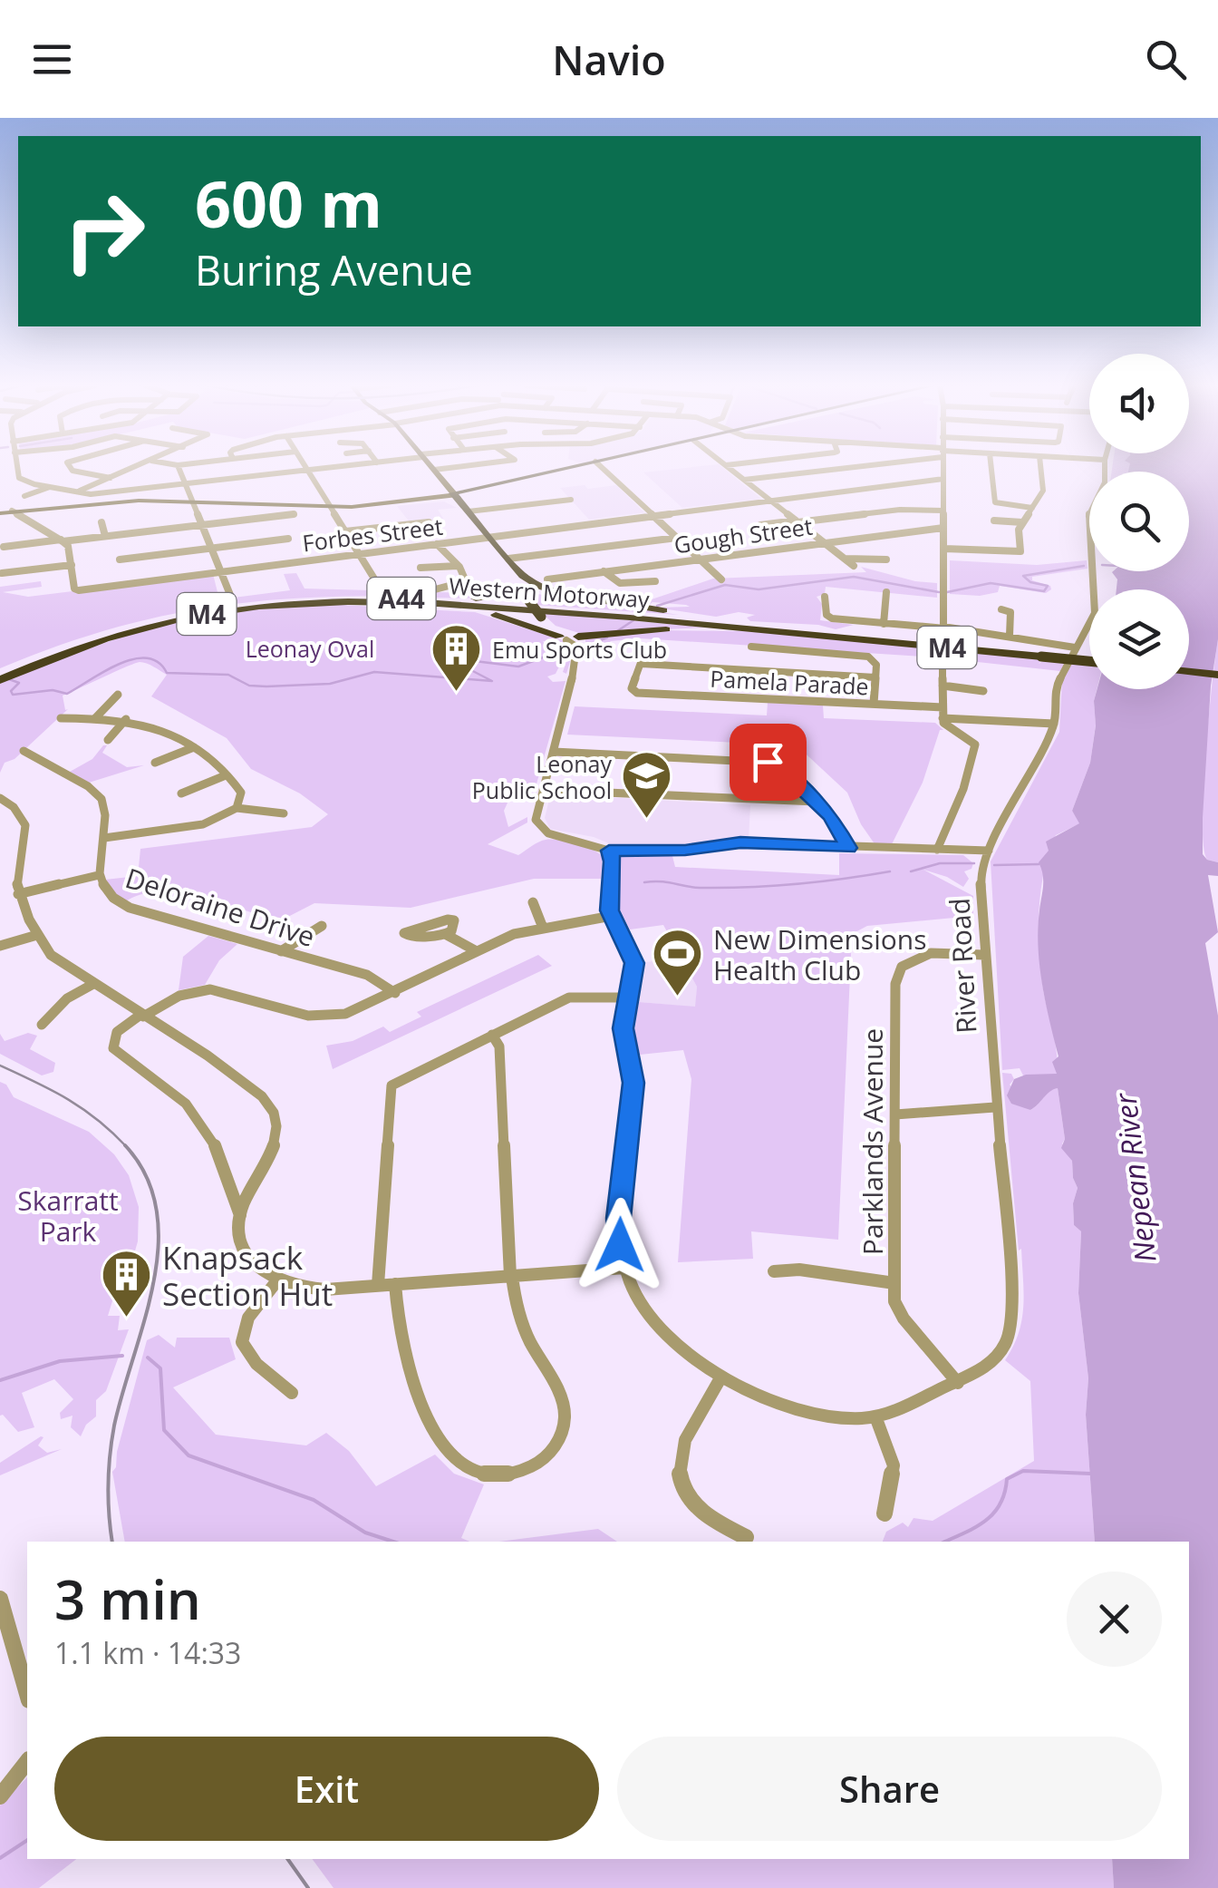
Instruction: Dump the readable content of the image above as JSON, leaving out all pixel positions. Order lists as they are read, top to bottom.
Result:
{
  "streets": {
    "highway": ["Western Motorway", "A44", "M4"],
    "street": [
      "Forbes Street",
      "Gough Street",
      "Pamela Parade",
      "Deloraine Drive",
      "River Road",
      "Parklands Avenue"
    ]
  },
  "crossings": [
    ["Western Motorway", "A44"],
    ["Western Motorway", "M4"],
    ["A44", "M4"],
    ["River Road", "Parklands Avenue"]
  ],
  "water": ["Nepean River"],
  "parks": ["Leonay Oval", "Skarratt Park"],
  "places": {
    "building": ["Emu Sports Club", "Knapsack Section Hut"],
    "school or university": ["Leonay Public School"],
    "sports": ["New Dimensions Health Club"]
  },
  "page": {
    "header": "Navio",
    "turn": ["600 m", "Buring Avenue"],
    "heading": ["3 min", "1.1 km · 14:33"],
    "buttons": ["Exit", "Share"]
  }
}
